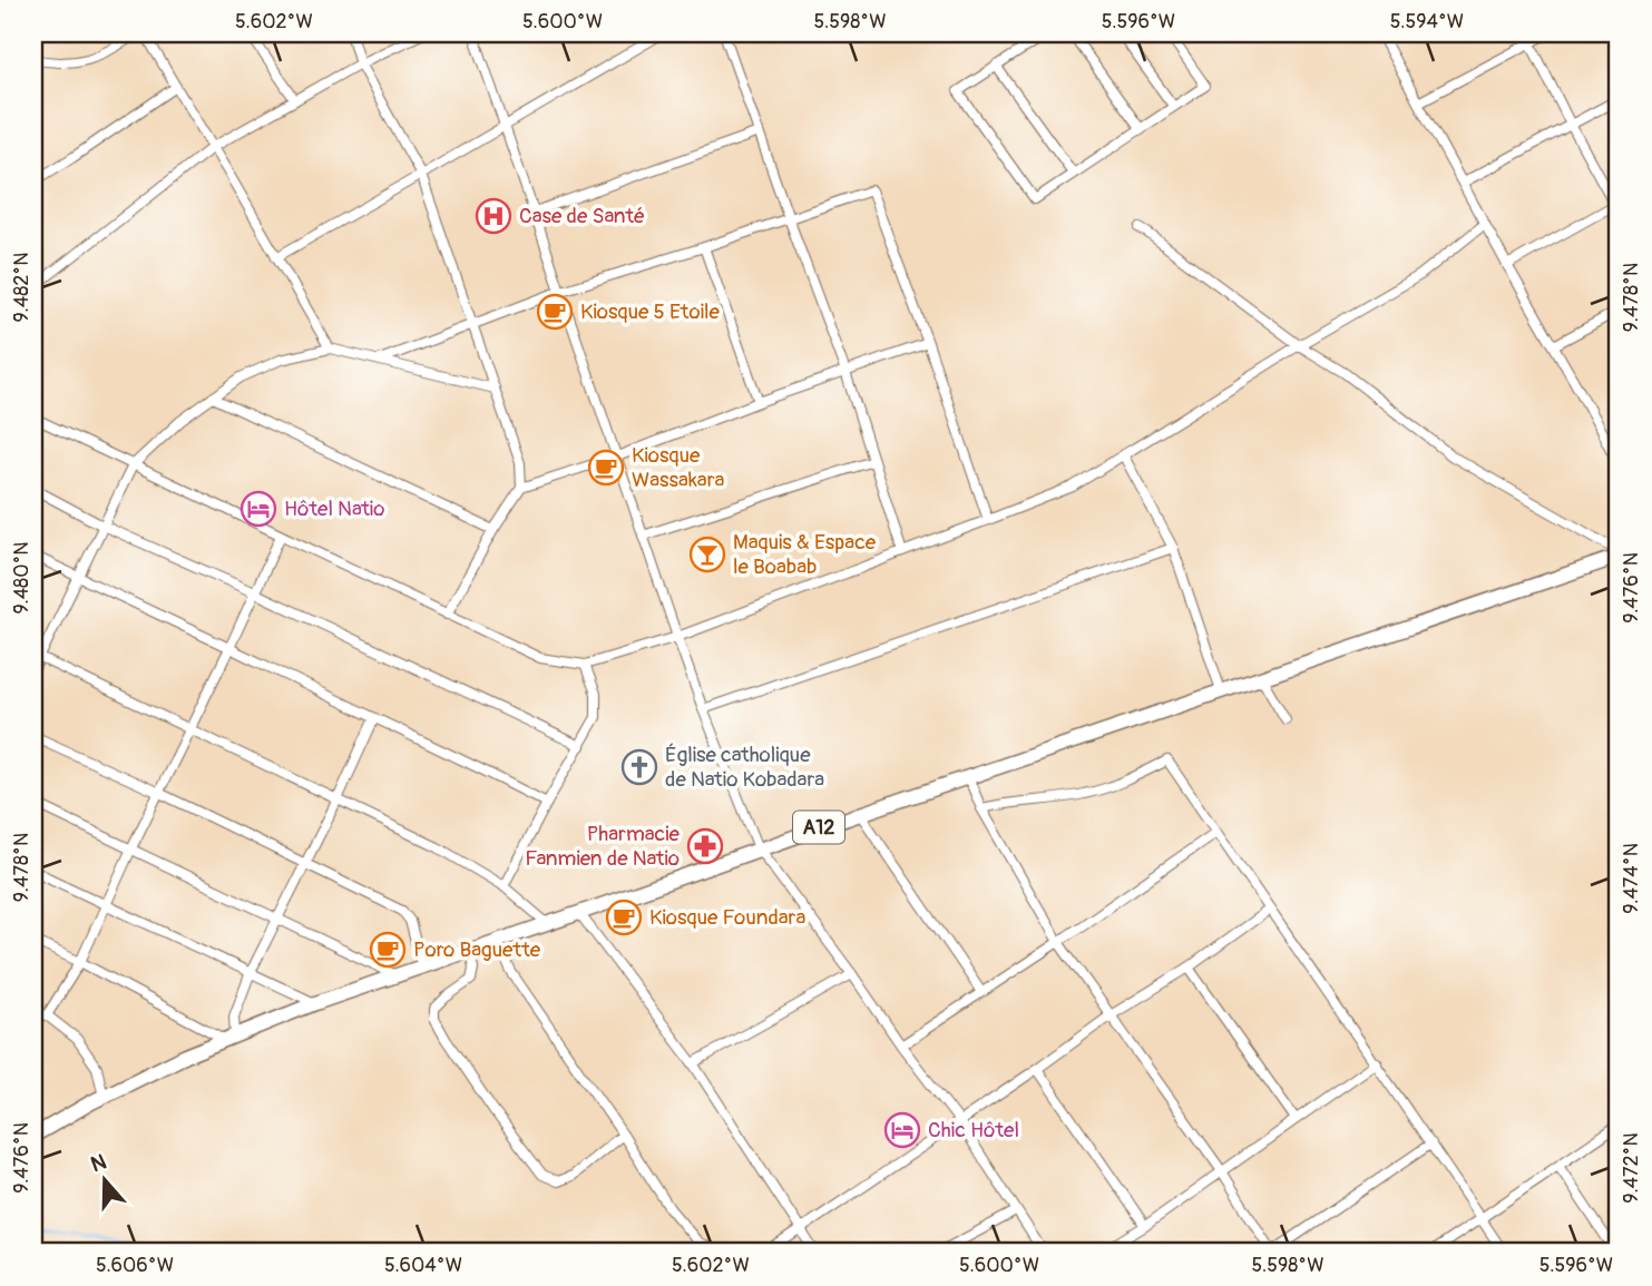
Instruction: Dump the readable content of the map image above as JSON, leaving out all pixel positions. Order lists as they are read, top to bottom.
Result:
{
  "streets": {
    "main road": ["A12"]
  },
  "places": {
    "hospital": ["Case de Santé"],
    "cafe": [
      "Kiosque 5 Etoile",
      "Kiosque Wassakara",
      "Kiosque Foundara",
      "Poro Baguette"
    ],
    "hotel": ["Hôtel Natio", "Chic Hôtel"],
    "bar": ["Maquis & Espace le Boabab"],
    "church": ["Église catholique de Natio Kobadara"],
    "pharmacy": ["Pharmacie Fanmien de Natio"]
  },
  "north": "top",
  "coordinates": [
    "5.602°W",
    "5.600°W",
    "5.598°W",
    "5.596°W",
    "5.594°W",
    "9.482°N",
    "9.478°N",
    "9.480°N",
    "9.476°N",
    "9.474°N",
    "9.472°N",
    "5.606°W",
    "5.604°W"
  ]
}
